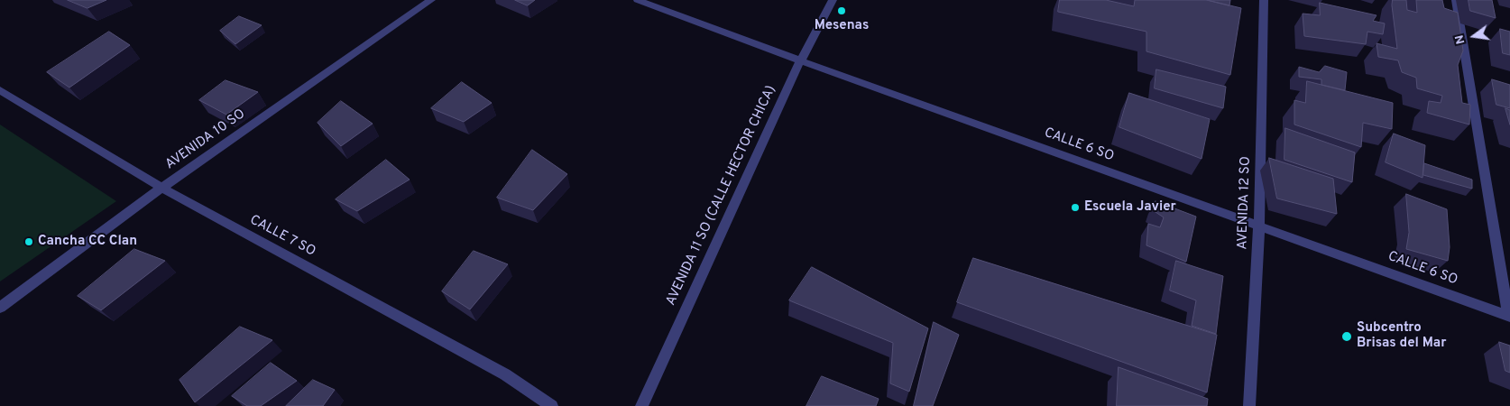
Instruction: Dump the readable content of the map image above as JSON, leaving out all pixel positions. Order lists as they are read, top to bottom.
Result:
{
  "streets": {
    "street": [
      "AVENIDA 10 SO",
      "CALLE 6 SO",
      "AVENIDA 11 SO (CALLE HECTOR CHICA)",
      "AVENIDA 12 SO",
      "CALLE 7 SO"
    ]
  },
  "crossings": [
    ["AVENIDA 10 SO", "CALLE 7 SO"],
    ["CALLE 6 SO", "AVENIDA 11 SO (CALLE HECTOR CHICA)"],
    ["CALLE 6 SO", "AVENIDA 12 SO"]
  ],
  "places": [
    "Mesenas",
    "Escuela Javier",
    "Cancha CC Clan",
    "Subcentro Brisas del Mar"
  ],
  "north": "left"
}
